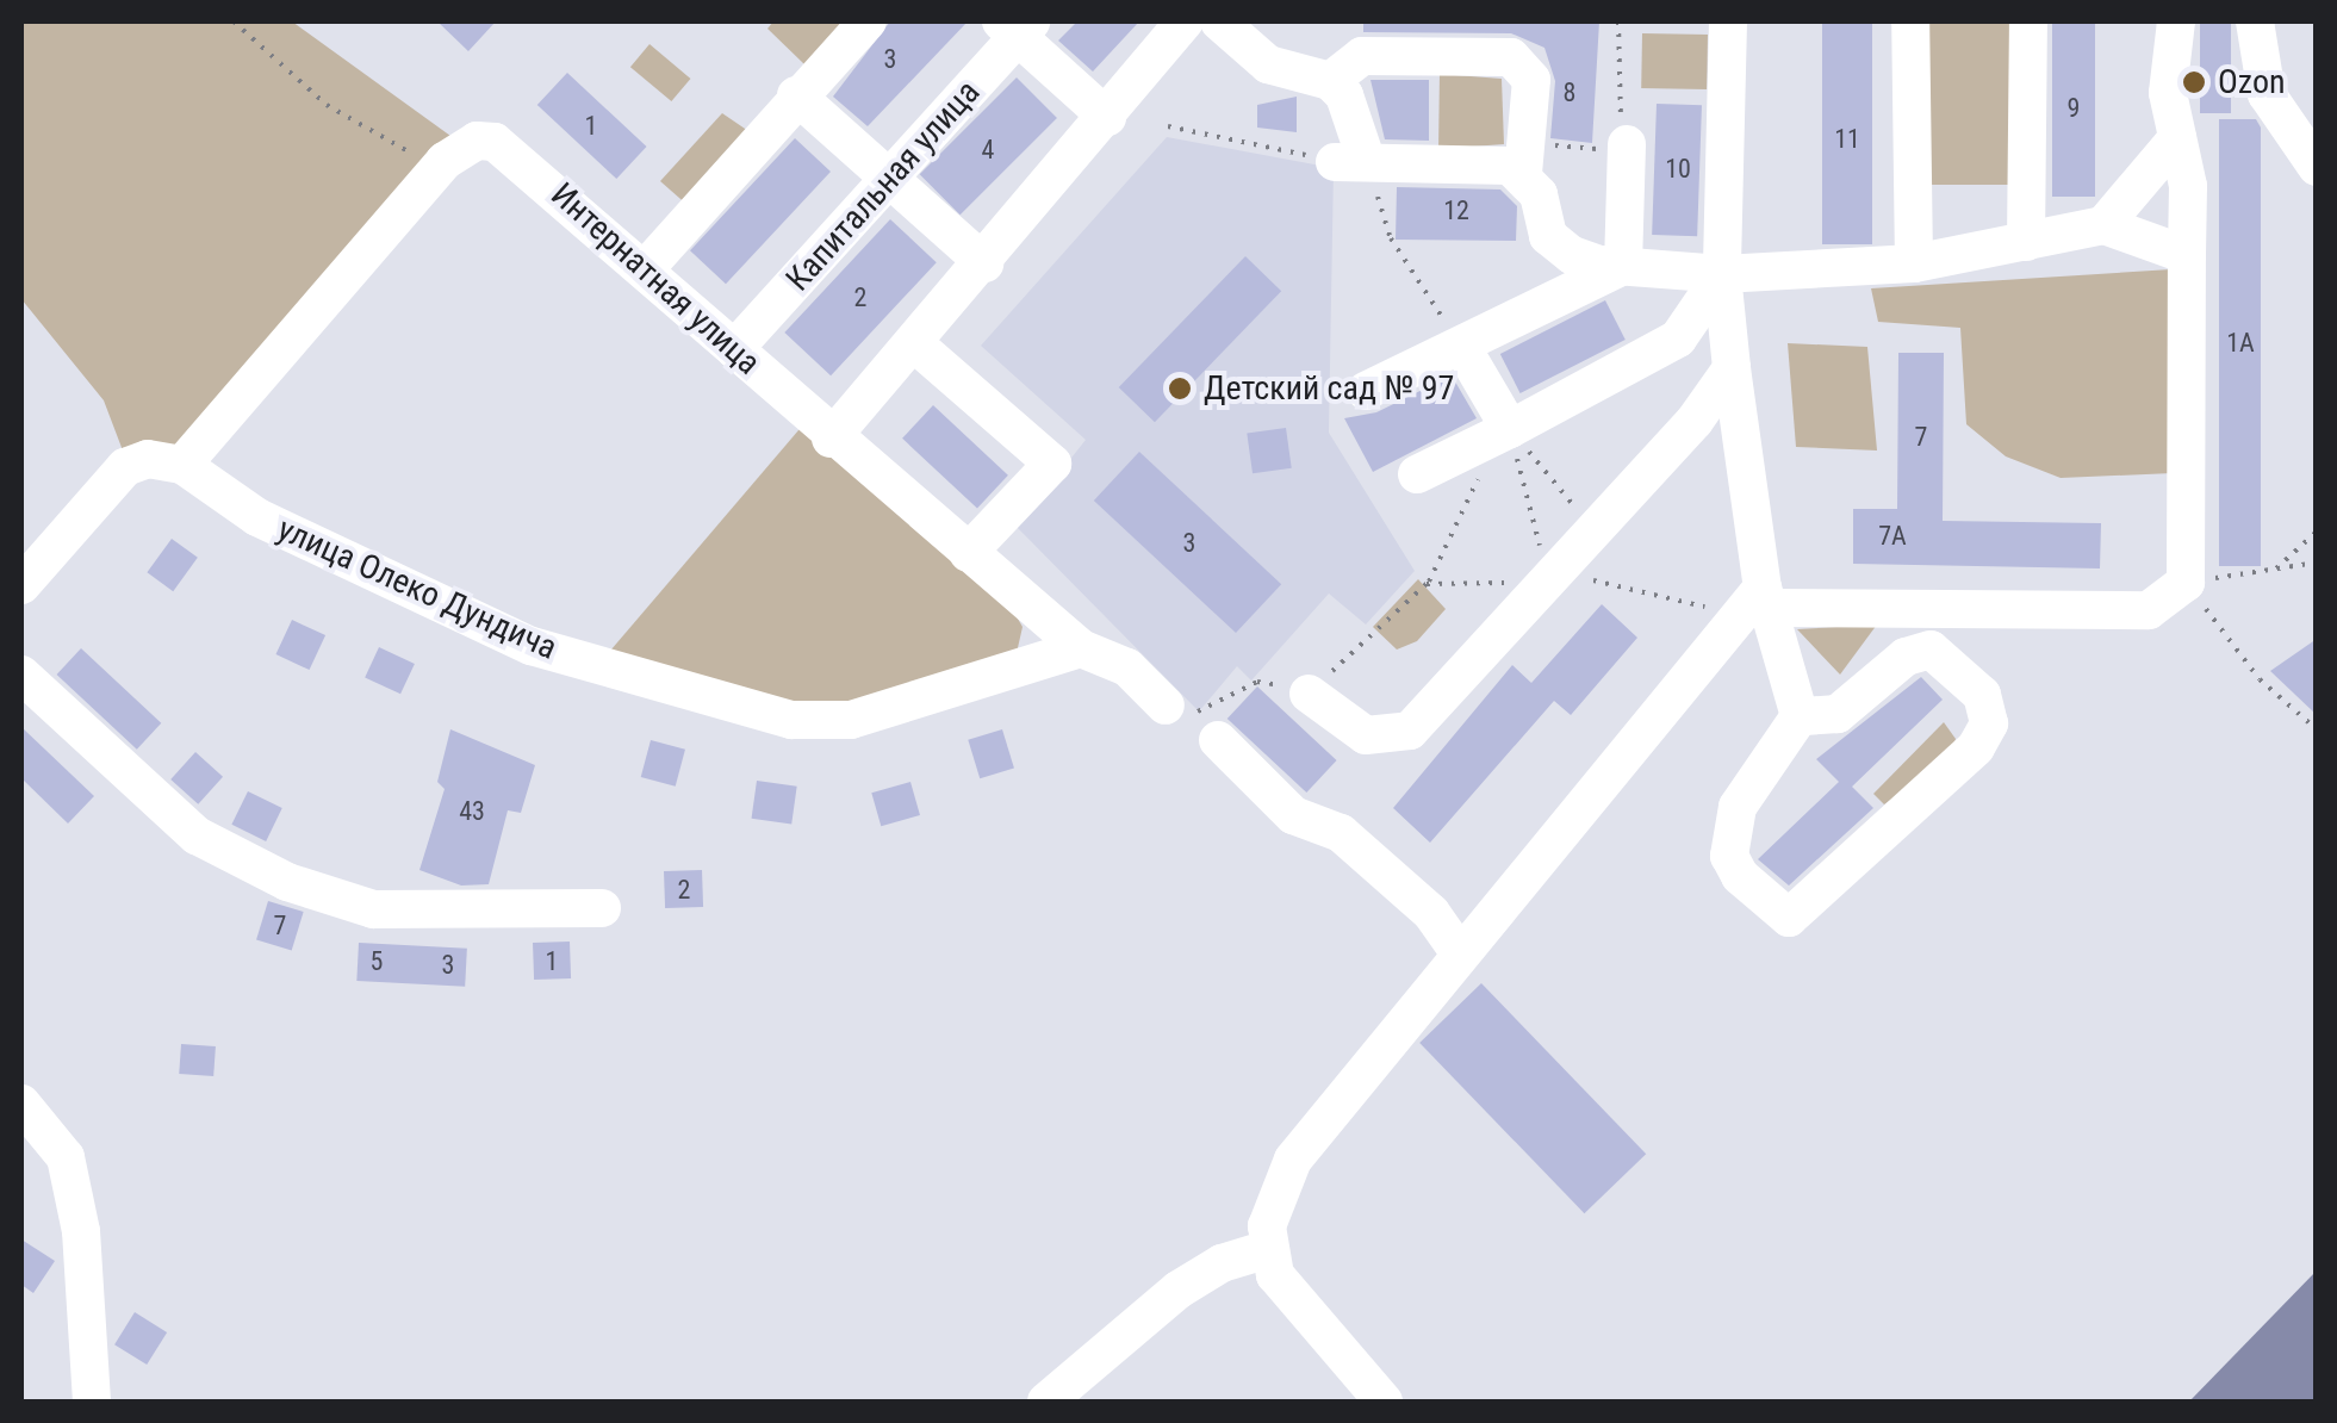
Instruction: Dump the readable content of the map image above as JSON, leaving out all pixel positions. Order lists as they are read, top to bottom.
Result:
{
  "streets": {
    "street": ["Капитальная улица", "Интернатная улица", "улица Олеко Дундича"]
  },
  "crossings": [
    ["Капитальная улица", "Интернатная улица"],
    ["Интернатная улица", "улица Олеко Дундича"]
  ],
  "places": ["Ozon", "Детский сад № 97"],
  "house_numbers": [
    "3",
    "8",
    "9",
    "1",
    "11",
    "4",
    "10",
    "12",
    "2",
    "1А",
    "7",
    "7А",
    "3",
    "43",
    "2",
    "7",
    "5",
    "1",
    "3"
  ]
}
